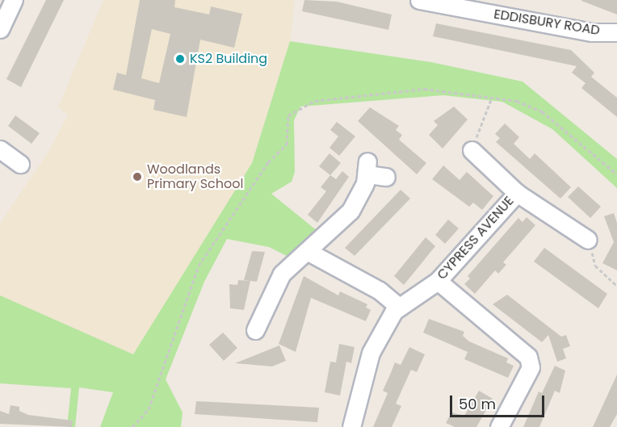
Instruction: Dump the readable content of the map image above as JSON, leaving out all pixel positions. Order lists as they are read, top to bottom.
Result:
{
  "streets": {
    "street": ["EDDISBURY ROAD", "CYPRESS AVENUE"]
  },
  "places": ["KS2 Building", "Woodlands Primary School"],
  "scale_bar": "50 m"
}
